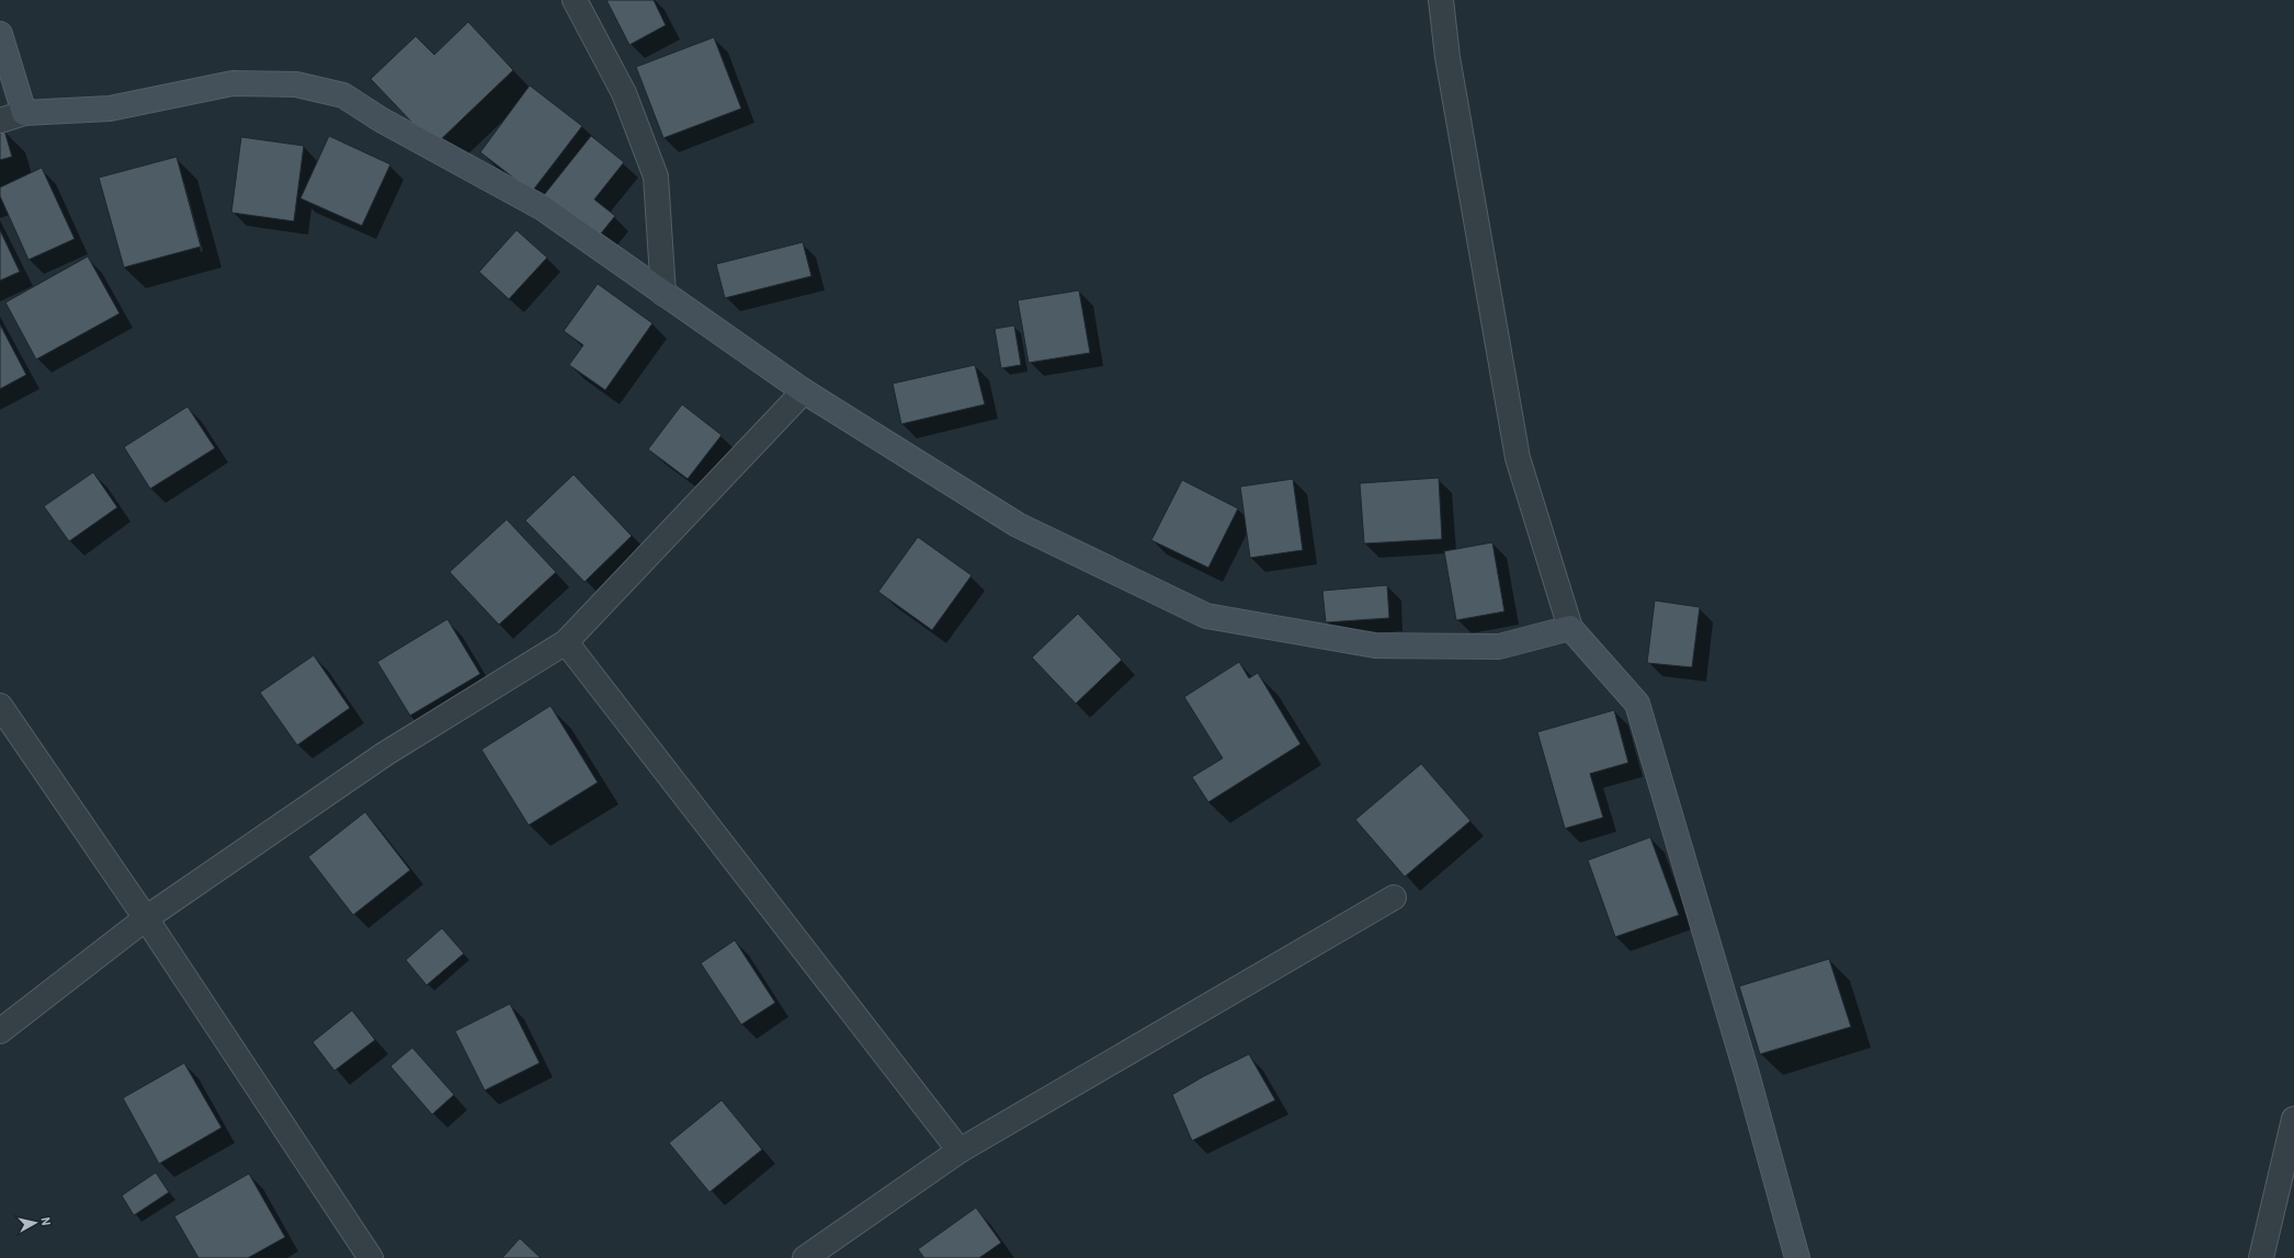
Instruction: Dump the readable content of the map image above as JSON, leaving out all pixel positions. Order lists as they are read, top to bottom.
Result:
{
  "north": "right"
}
